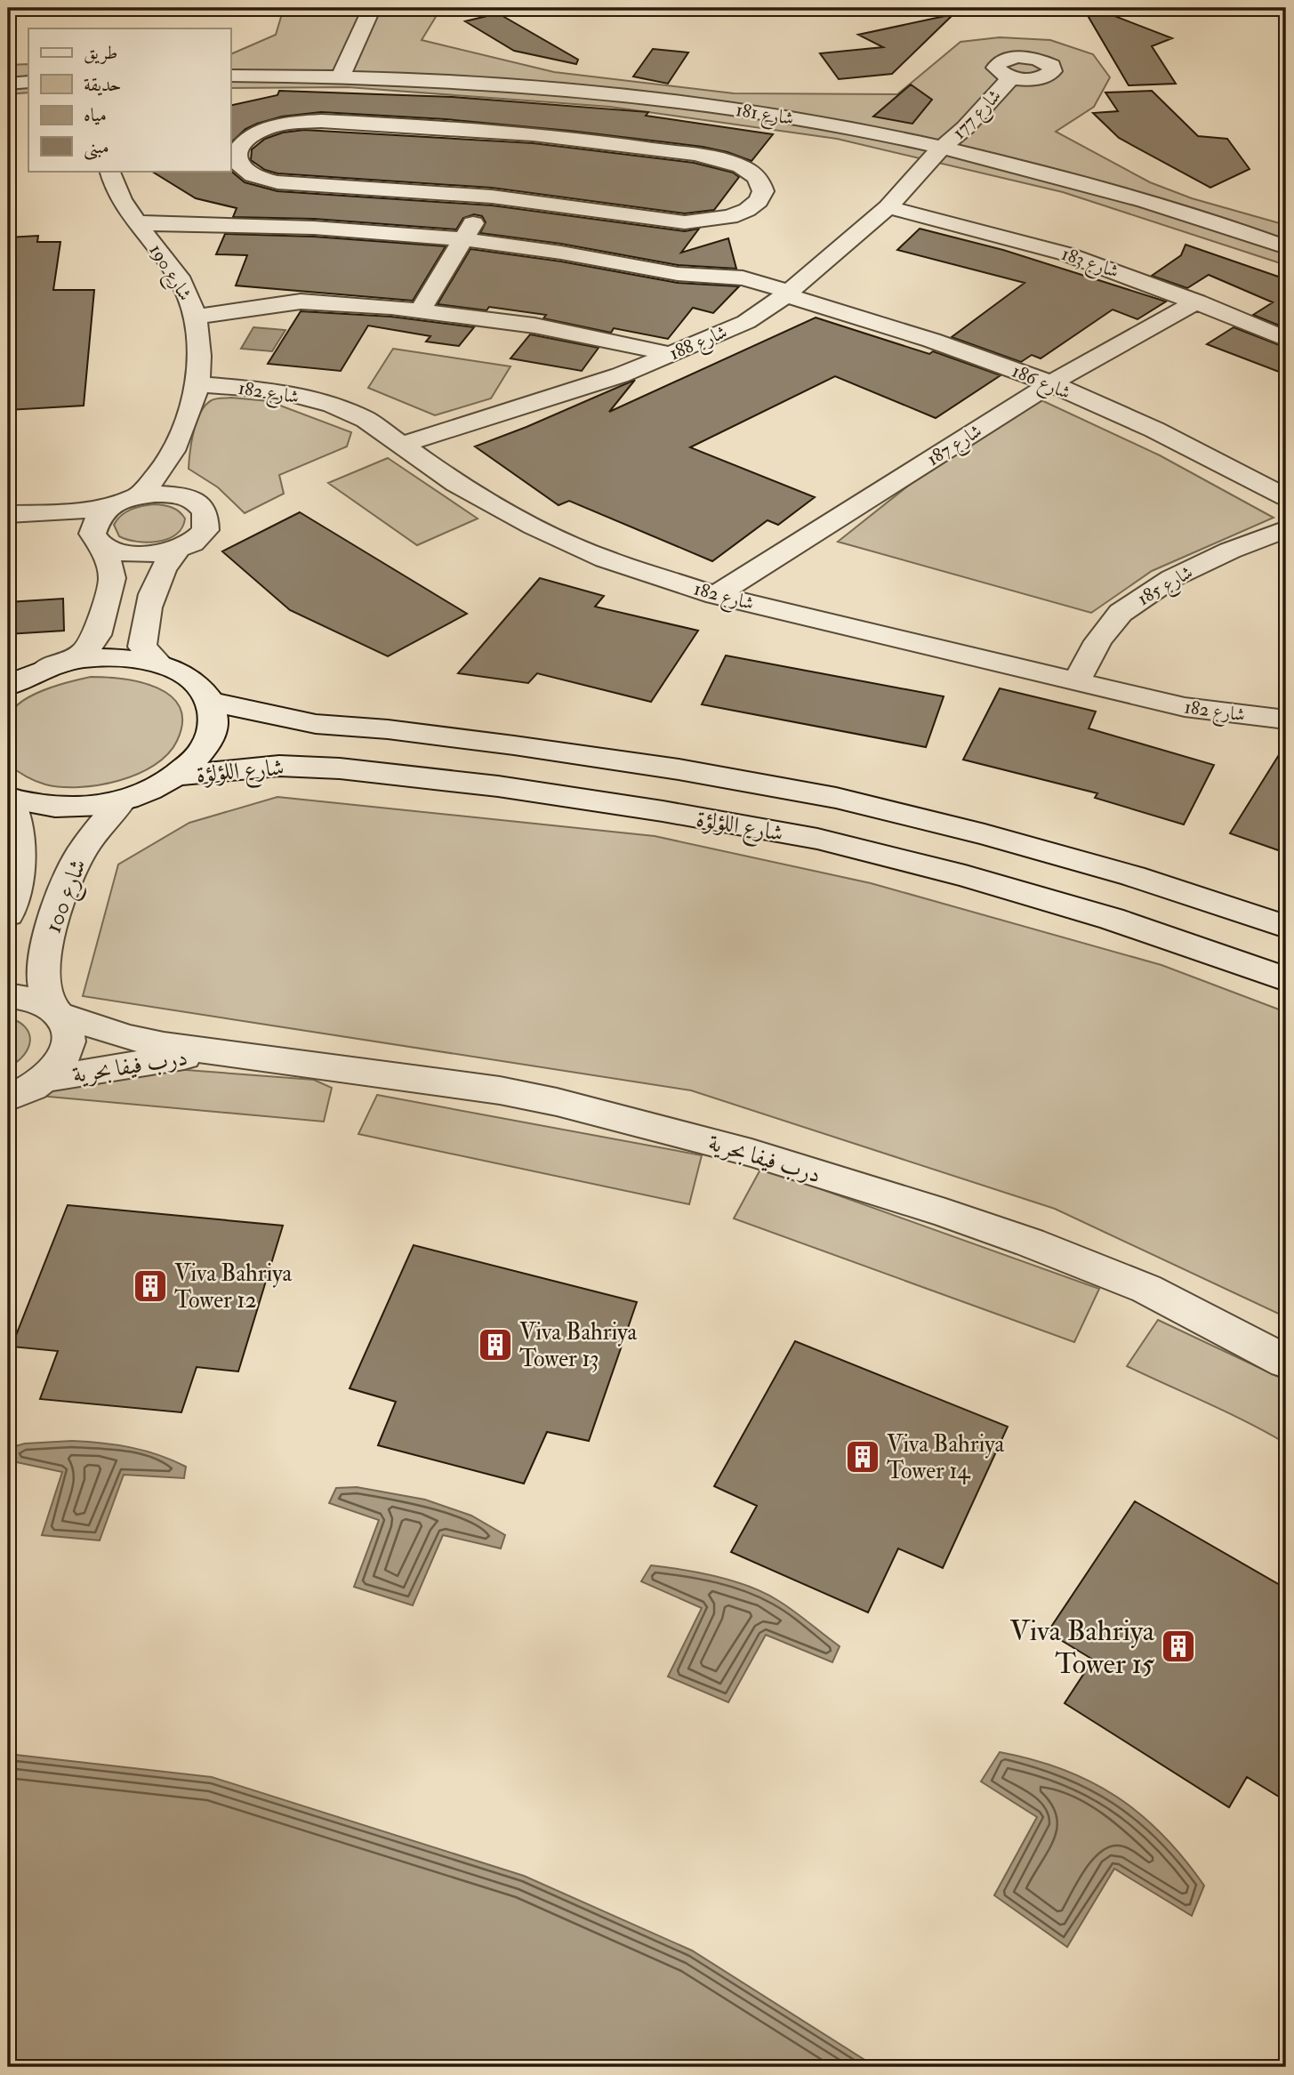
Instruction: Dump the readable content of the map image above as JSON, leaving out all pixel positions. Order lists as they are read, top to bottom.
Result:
{
  "streets": {
    "street": [
      "شارع 181",
      "شارع 177",
      "شارع 183",
      "شارع 190",
      "شارع 188",
      "شارع 186",
      "شارع 182",
      "شارع 187",
      "شارع 185",
      "شارع اللؤلؤة",
      "شارع 100",
      "درب فيفا بحرية"
    ]
  },
  "crossings": [
    ["شارع 181", "شارع 177"],
    ["شارع 181", "شارع 188"],
    ["شارع 177", "شارع 188"],
    ["شارع 183", "شارع 188"],
    ["شارع 183", "شارع 187"],
    ["شارع 190", "شارع 186"],
    ["شارع 190", "شارع 182"],
    ["شارع 188", "شارع 186"],
    ["شارع 188", "شارع 182"],
    ["شارع 186", "شارع 187"],
    ["شارع 182", "شارع 187"],
    ["شارع 182", "شارع 185"],
    ["شارع 100", "درب فيفا بحرية"]
  ],
  "places": {
    "building": [
      "Viva Bahriya Tower 12",
      "Viva Bahriya Tower 13",
      "Viva Bahriya Tower 14",
      "Viva Bahriya Tower 15"
    ]
  },
  "legend": [
    "طريق",
    "حديقة",
    "مياه",
    "مبنى"
  ]
}
